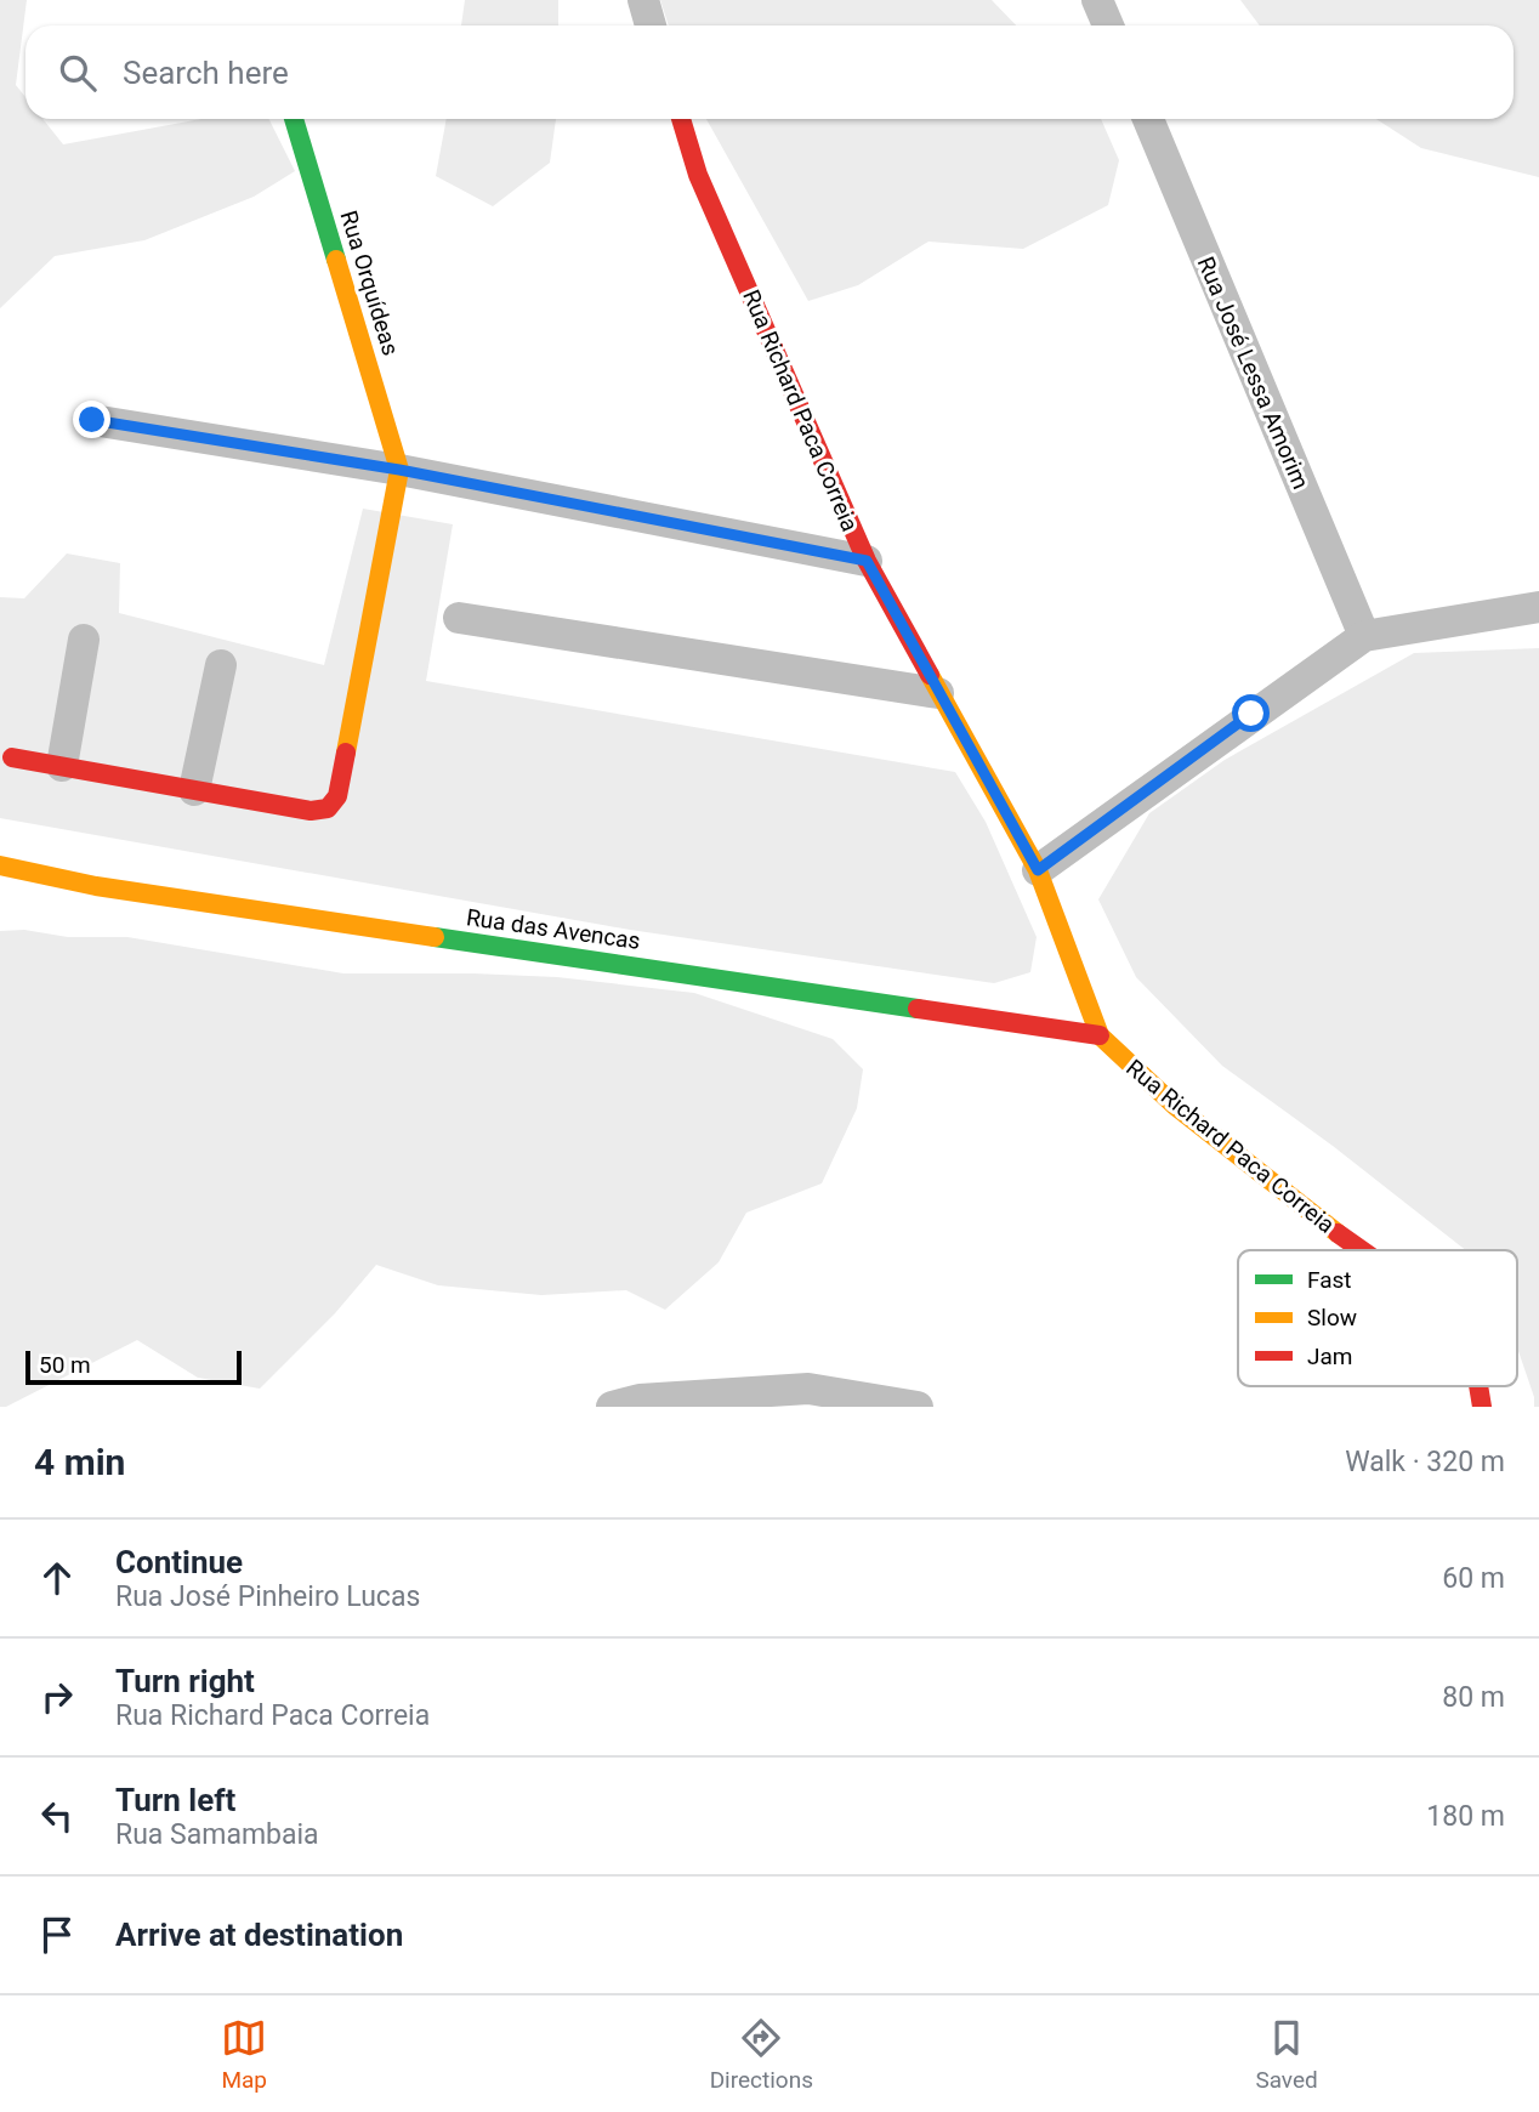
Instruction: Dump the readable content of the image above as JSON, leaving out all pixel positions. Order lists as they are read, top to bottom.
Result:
{
  "streets": {
    "street": [
      "Rua Orquídeas",
      "Rua José Lessa Amorim",
      "Rua Richard Paca Correia",
      "Rua das Avencas"
    ]
  },
  "crossings": [
    ["Rua Richard Paca Correia", "Rua das Avencas"]
  ],
  "legend": ["Fast", "Slow", "Jam"],
  "scale_bar": "50 m",
  "page": {
    "search": "Search here",
    "scale": "50 m",
    "heading": ["4 min", "Walk · 320 m"],
    "list": [
      ["Continue", "Rua José Pinheiro Lucas", "60 m"],
      ["Turn right", "Rua Richard Paca Correia", "80 m"],
      ["Turn left", "Rua Samambaia", "180 m"],
      "Arrive at destination"
    ],
    "nav": ["Map", "Directions", "Saved"]
  }
}
